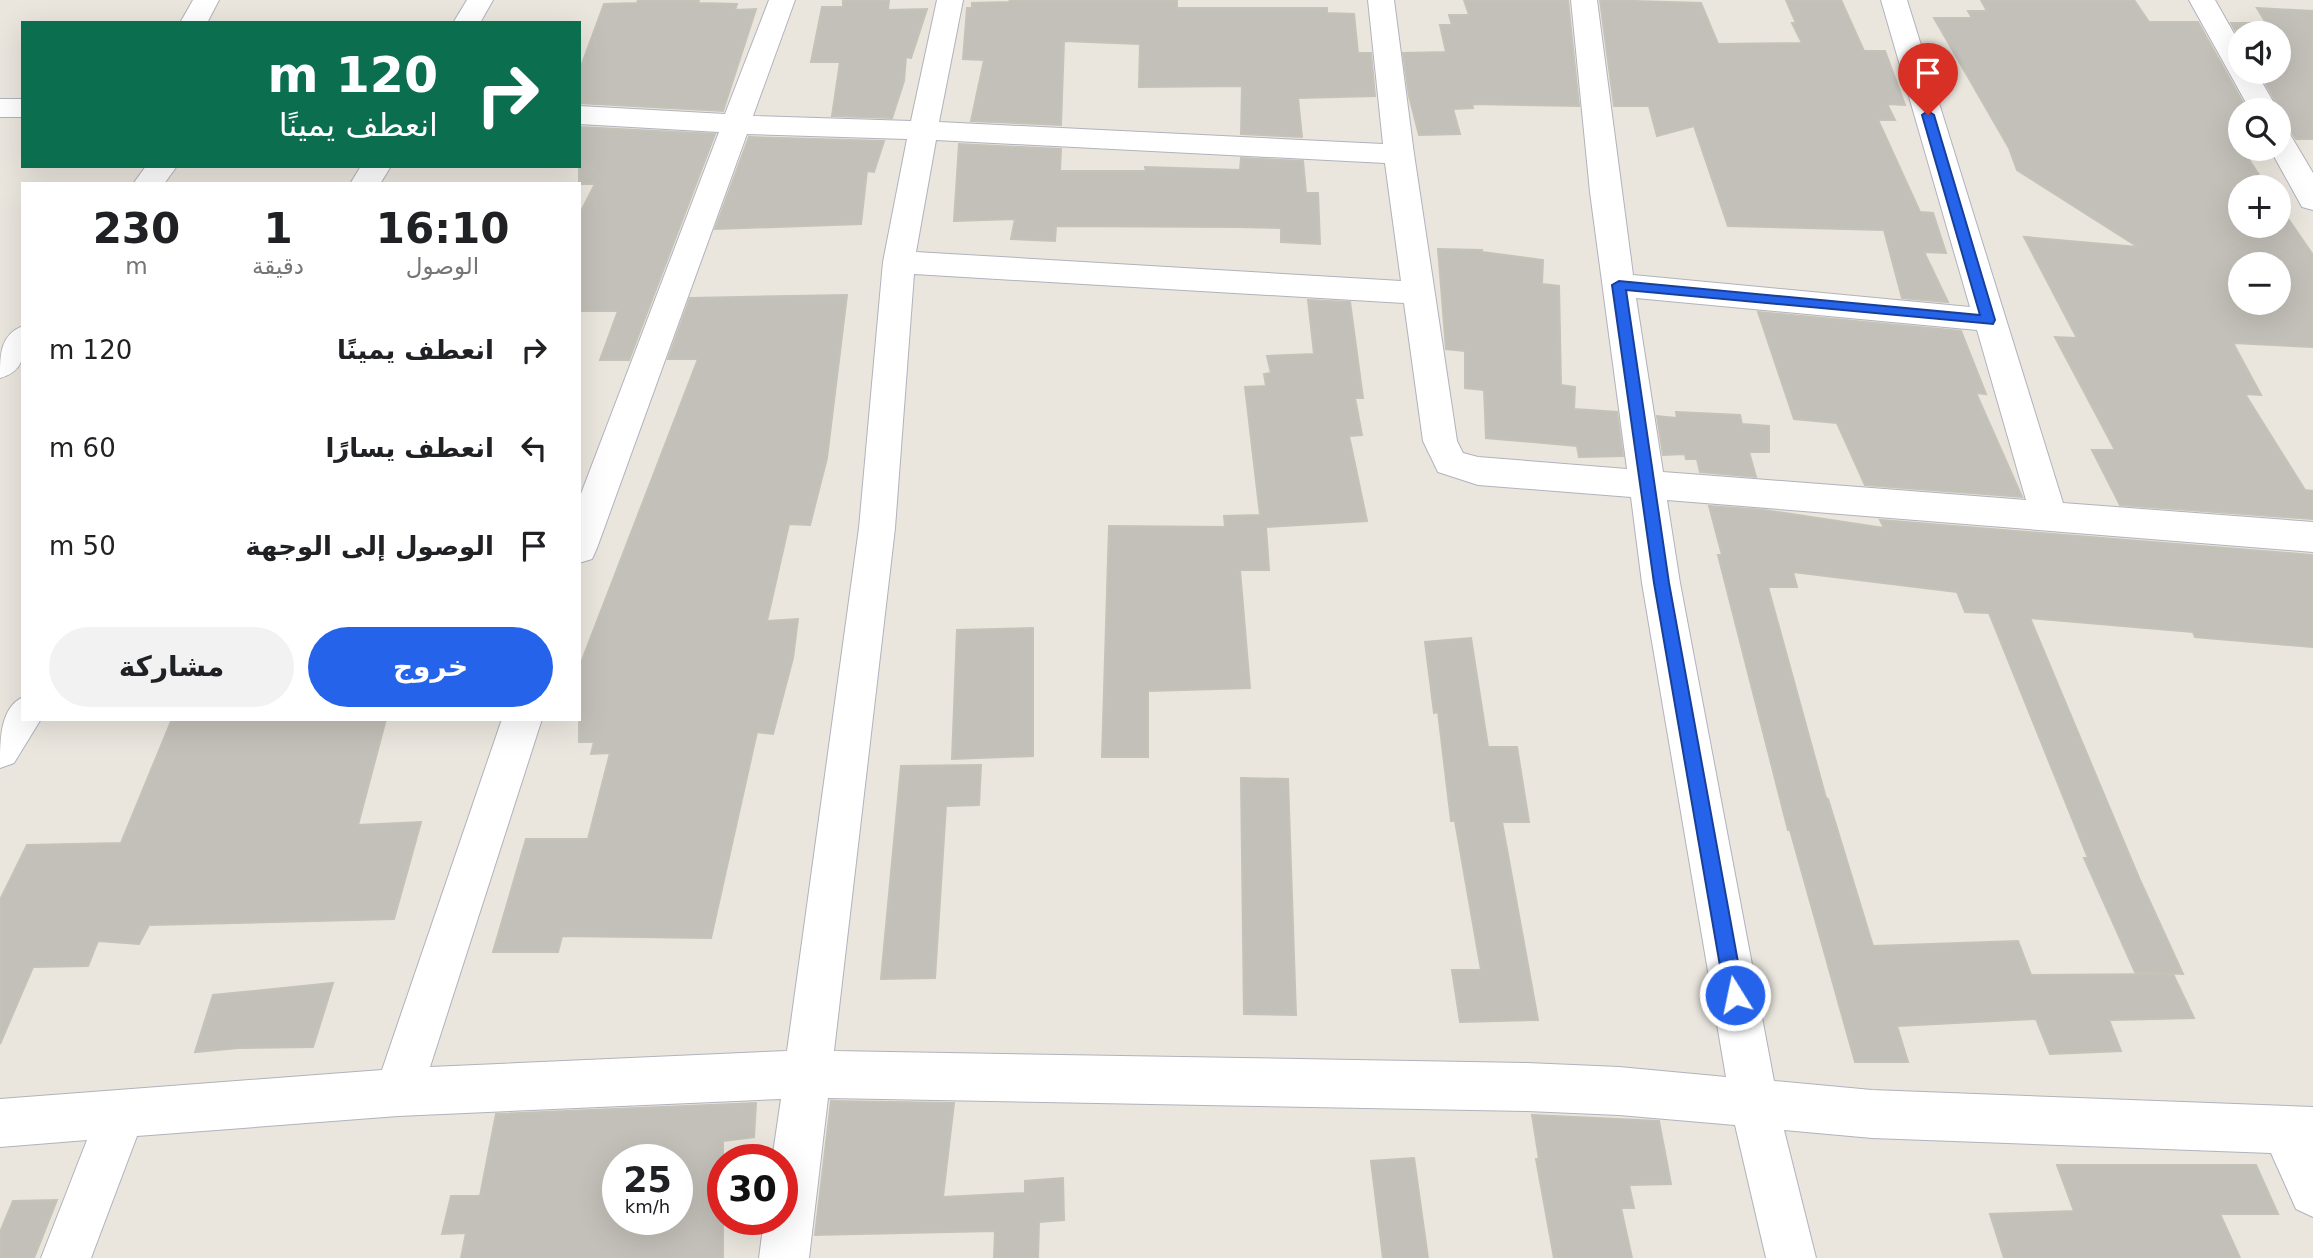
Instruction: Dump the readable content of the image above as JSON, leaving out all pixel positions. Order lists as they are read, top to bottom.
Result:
{
  "page": {
    "map_buttons": ["+", "−"],
    "turn": ["120 m", "انعطف يمينًا"],
    "eta": [
      "16:10",
      "الوصول",
      "1",
      "دقيقة",
      "230",
      "m"
    ],
    "list": [
      {
        "name": "انعطف يمينًا",
        "value": "120 m"
      },
      {
        "name": "انعطف يسارًا",
        "value": "60 m"
      },
      {
        "name": "الوصول إلى الوجهة",
        "value": "50 m"
      }
    ],
    "buttons": ["خروج", "مشاركة"],
    "speed": "25 km/h",
    "limit": "30"
  }
}
